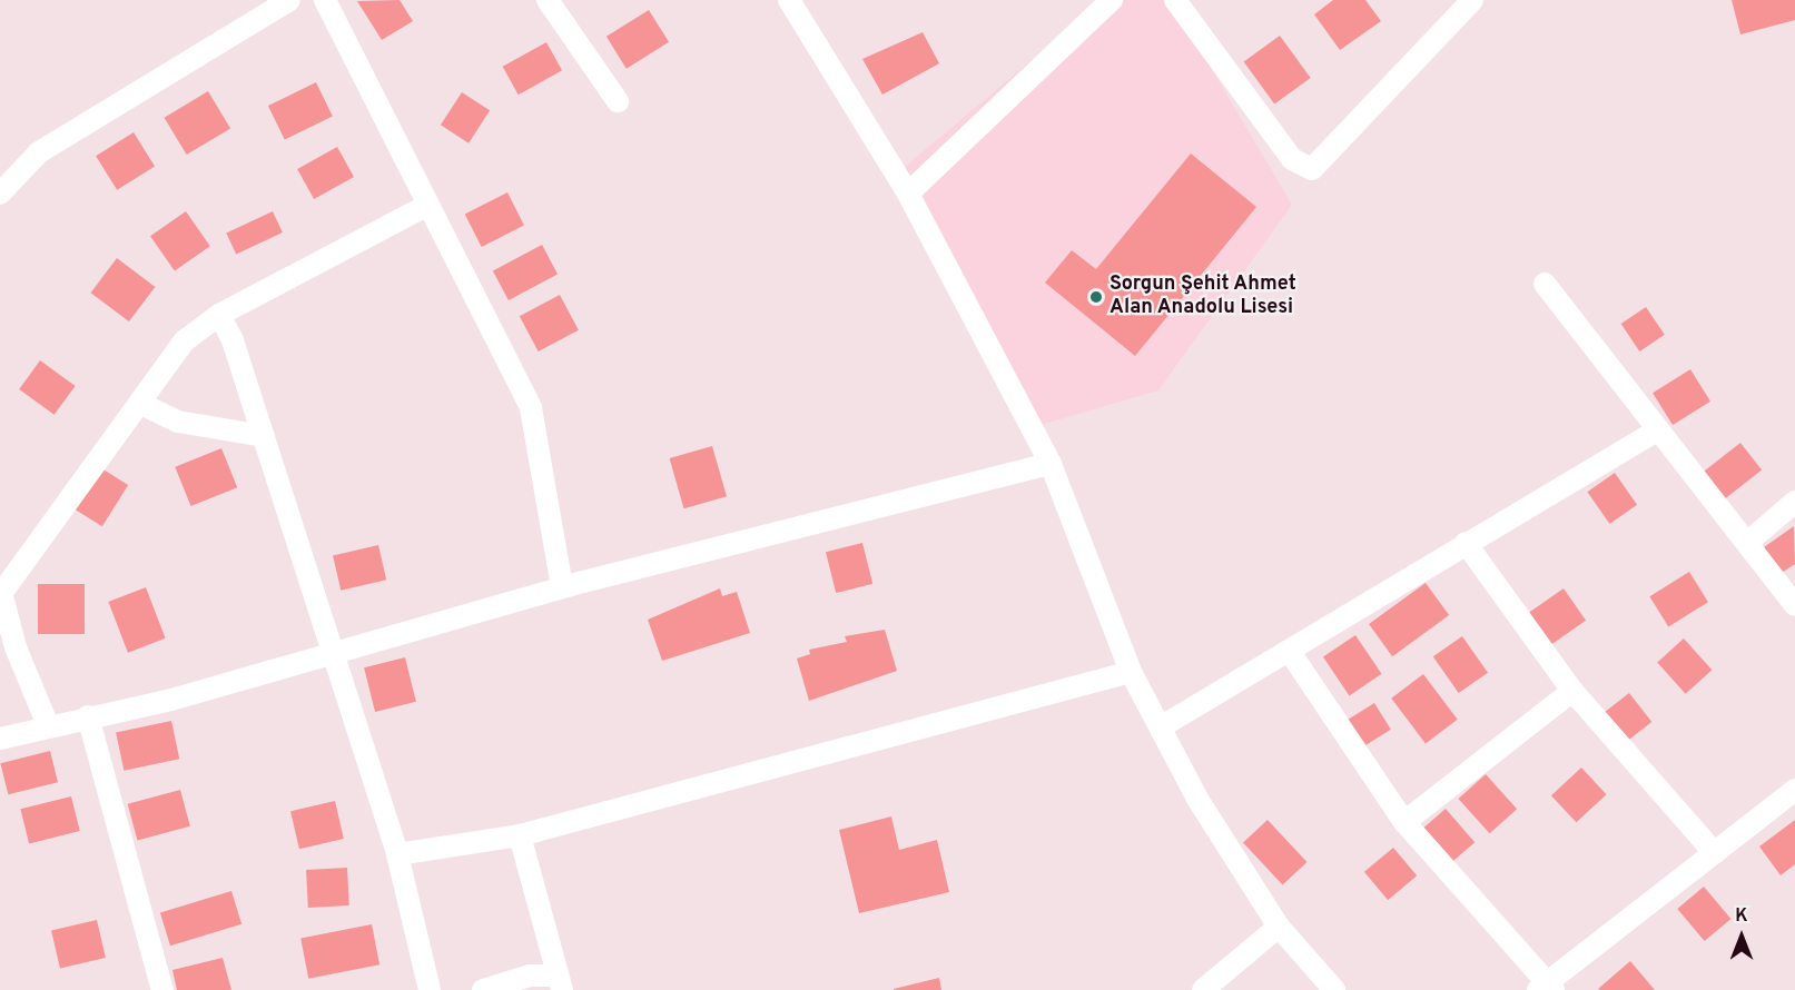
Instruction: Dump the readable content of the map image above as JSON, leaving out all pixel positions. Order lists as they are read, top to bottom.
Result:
{
  "places": ["Sorgun Şehit Ahmet Alan Anadolu Lisesi"],
  "north": "top"
}
